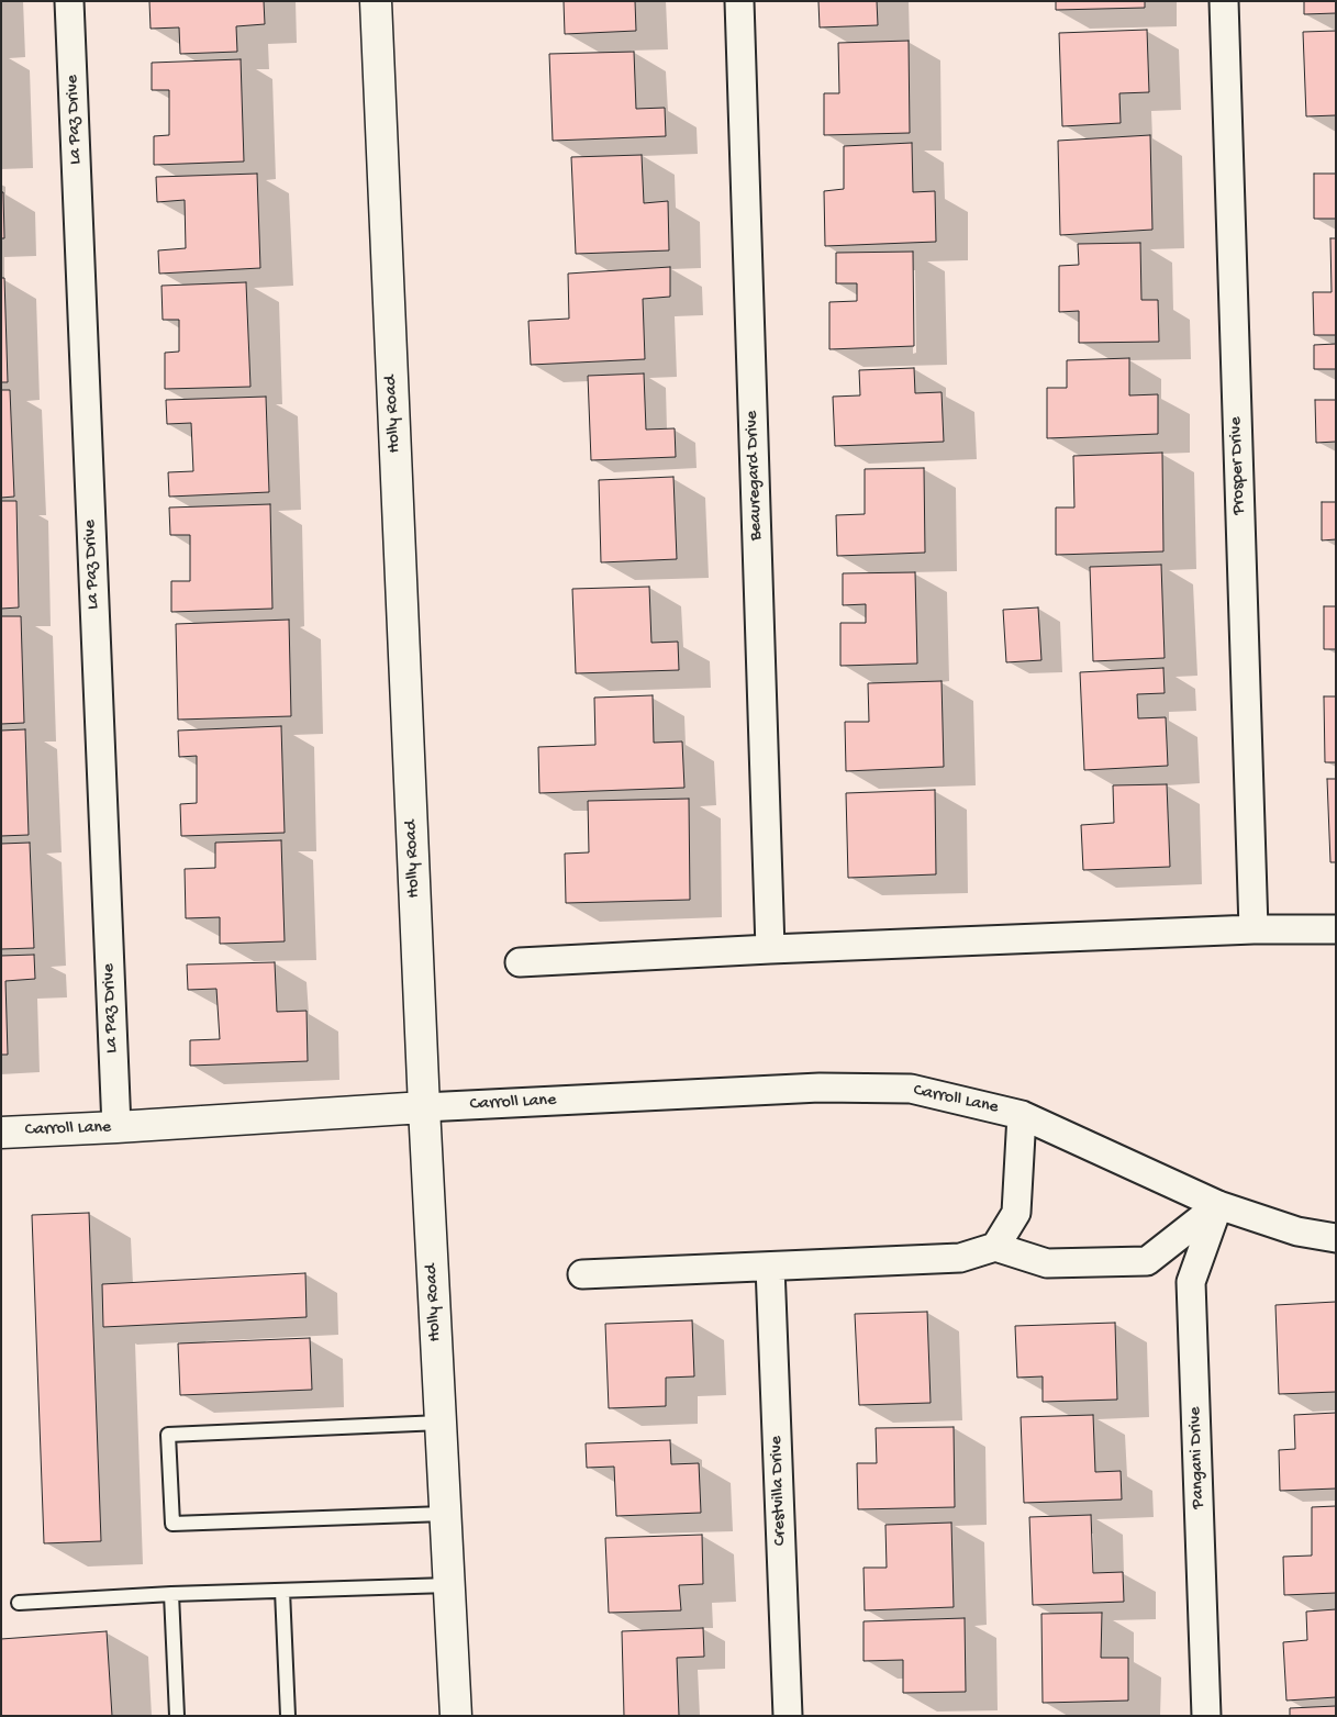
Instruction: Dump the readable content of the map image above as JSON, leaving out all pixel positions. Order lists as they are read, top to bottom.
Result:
{
  "streets": {
    "main road": ["Holly Road", "Carroll Lane"],
    "street": [
      "La Paz Drive",
      "Prosper Drive",
      "Beauregard Drive",
      "Pangani Drive",
      "Crestvilla Drive"
    ]
  },
  "crossings": [
    ["La Paz Drive", "Carroll Lane"],
    ["Holly Road", "Carroll Lane"],
    ["Carroll Lane", "Pangani Drive"]
  ]
}
